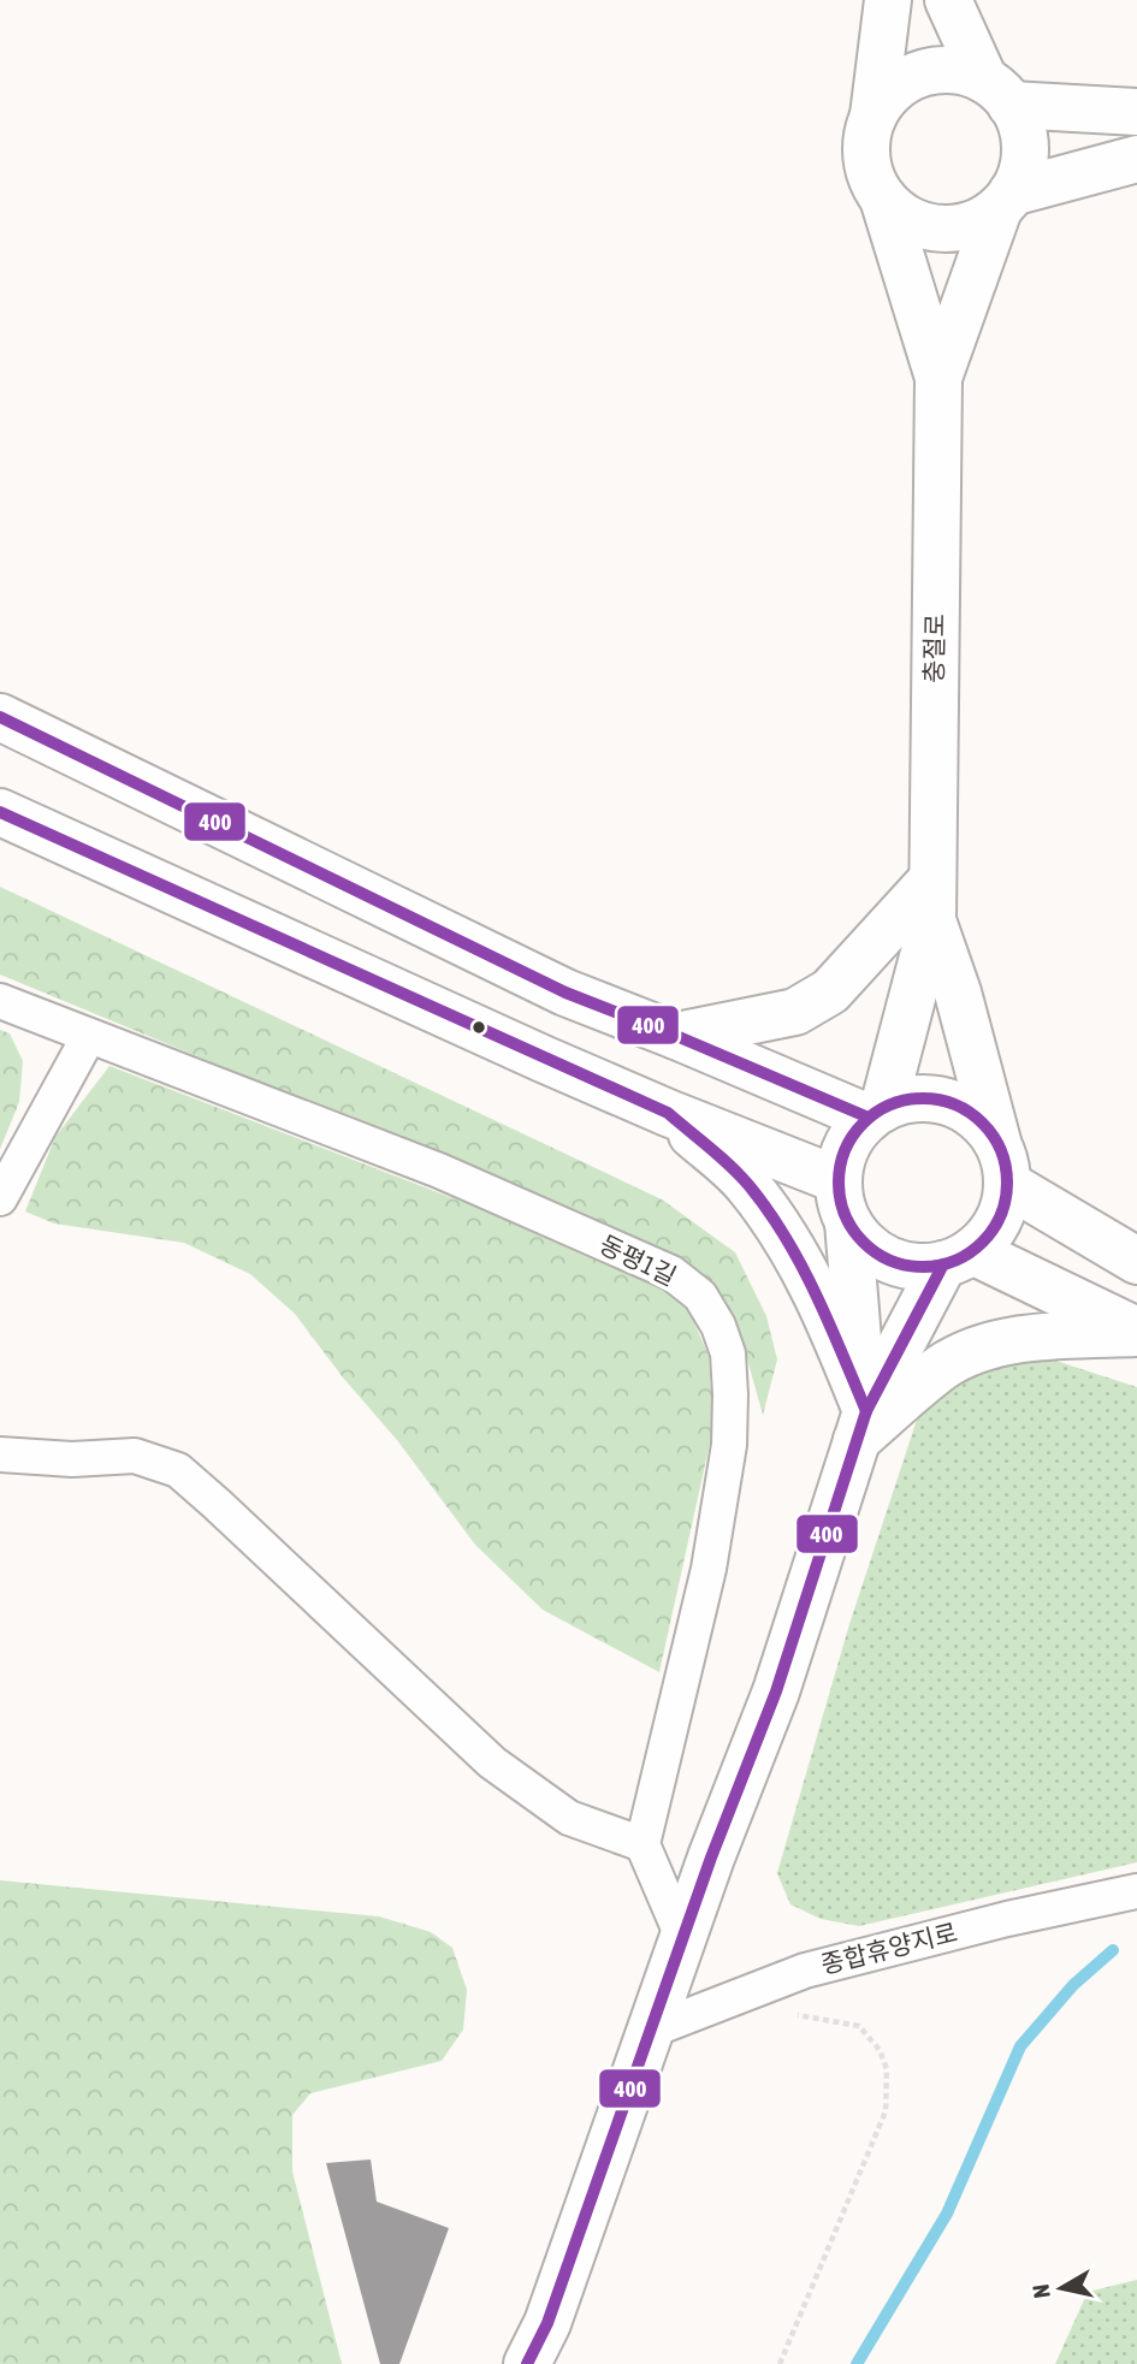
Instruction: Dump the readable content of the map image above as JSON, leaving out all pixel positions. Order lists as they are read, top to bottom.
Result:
{
  "streets": {
    "main road": ["충절로"],
    "street": ["동평1길", "종합휴양지로"]
  },
  "lines": ["transit line 400"],
  "north": "left"
}
